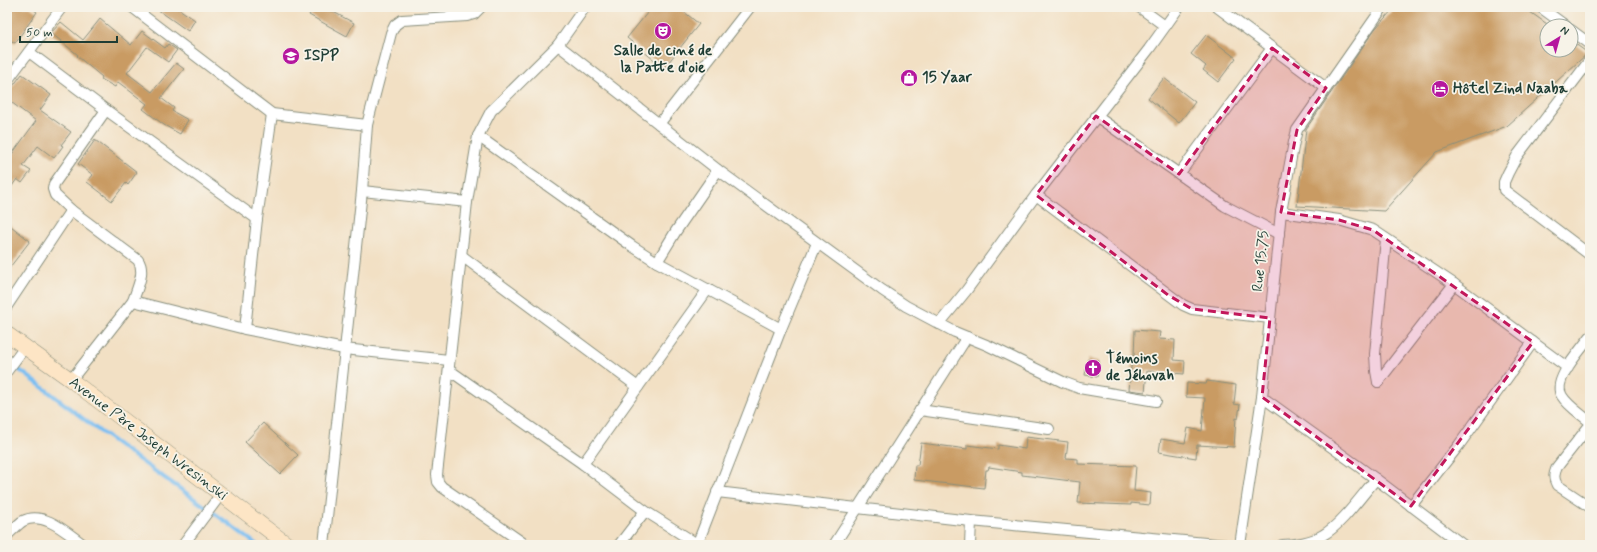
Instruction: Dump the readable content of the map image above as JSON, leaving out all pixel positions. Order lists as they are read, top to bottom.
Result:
{
  "streets": {
    "street": ["Rue 15.75", "Avenue Père Joseph Wresinski"]
  },
  "places": {
    "theatre": ["Salle de ciné de la Patte d'oie"],
    "school or university": ["ISPP"],
    "shop": ["15 Yaar"],
    "hotel": ["Hôtel Zind Naaba"],
    "church": ["Témoins de Jéhovah"]
  },
  "scale_bar": "50 m",
  "north": "top right"
}
